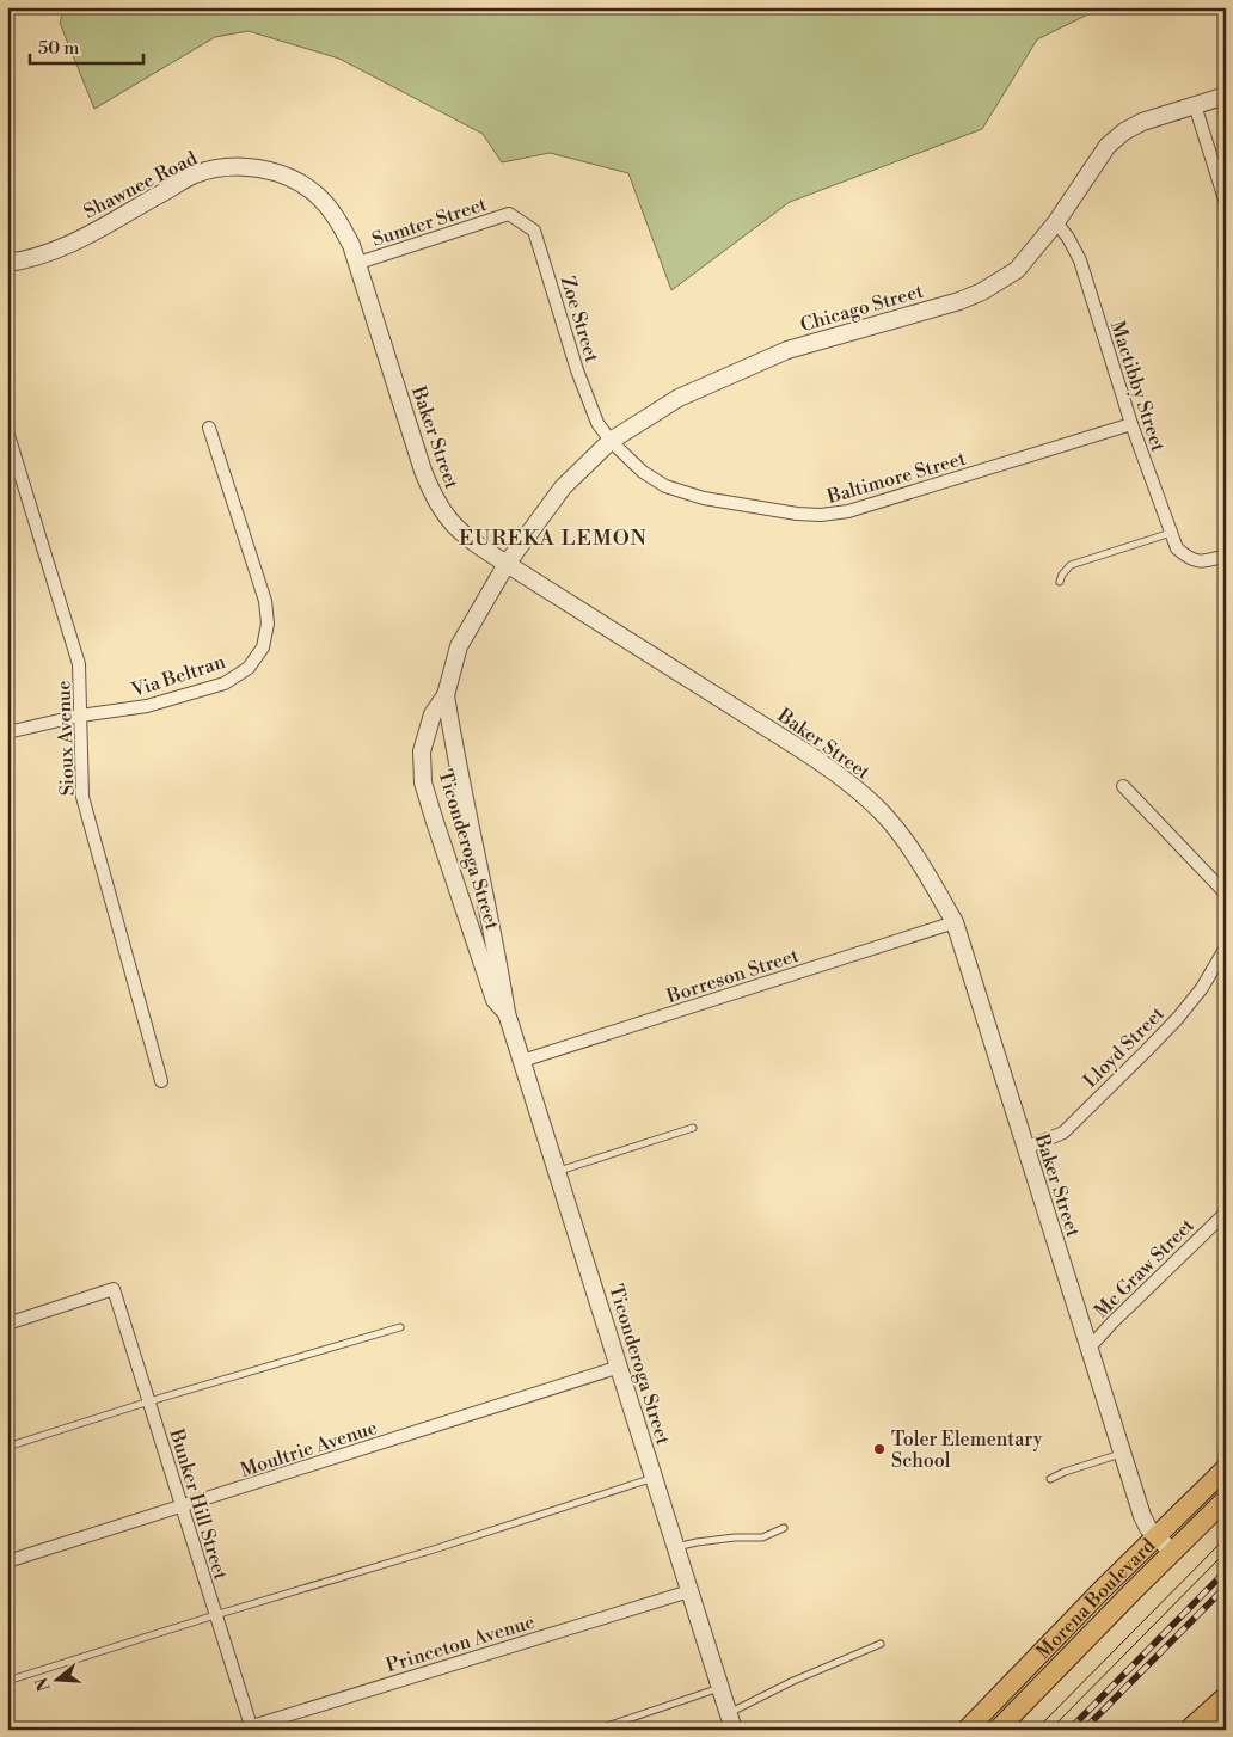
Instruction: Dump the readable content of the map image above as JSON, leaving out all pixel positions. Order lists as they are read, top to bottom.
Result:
{
  "streets": {
    "main road": ["Morena Boulevard"],
    "street": [
      "Shawnee Road",
      "Sumter Street",
      "Chicago Street",
      "Zoe Street",
      "Mactibby Street",
      "Baker Street",
      "Baltimore Street",
      "Via Beltran",
      "Sioux Avenue",
      "Ticonderoga Street",
      "Borreson Street",
      "Lloyd Street",
      "Mc Graw Street",
      "Moultrie Avenue",
      "Bunker Hill Street",
      "Princeton Avenue"
    ]
  },
  "crossings": [
    ["Shawnee Road", "Sumter Street"],
    ["Shawnee Road", "Baker Street"],
    ["Sumter Street", "Zoe Street"],
    ["Sumter Street", "Baker Street"],
    ["Chicago Street", "Zoe Street"],
    ["Chicago Street", "Mactibby Street"],
    ["Chicago Street", "Baker Street"],
    ["Chicago Street", "Baltimore Street"],
    ["Chicago Street", "Ticonderoga Street"],
    ["Zoe Street", "Baltimore Street"],
    ["Mactibby Street", "Baltimore Street"],
    ["Baker Street", "Ticonderoga Street"],
    ["Baker Street", "Borreson Street"],
    ["Baker Street", "Lloyd Street"],
    ["Baker Street", "Mc Graw Street"],
    ["Baker Street", "Morena Boulevard"],
    ["Via Beltran", "Sioux Avenue"],
    ["Ticonderoga Street", "Borreson Street"],
    ["Ticonderoga Street", "Moultrie Avenue"],
    ["Ticonderoga Street", "Princeton Avenue"],
    ["Moultrie Avenue", "Bunker Hill Street"],
    ["Bunker Hill Street", "Princeton Avenue"]
  ],
  "districts": ["EUREKA LEMON"],
  "places": ["Toler Elementary School"],
  "scale_bar": "50 m",
  "north": "left"
}
